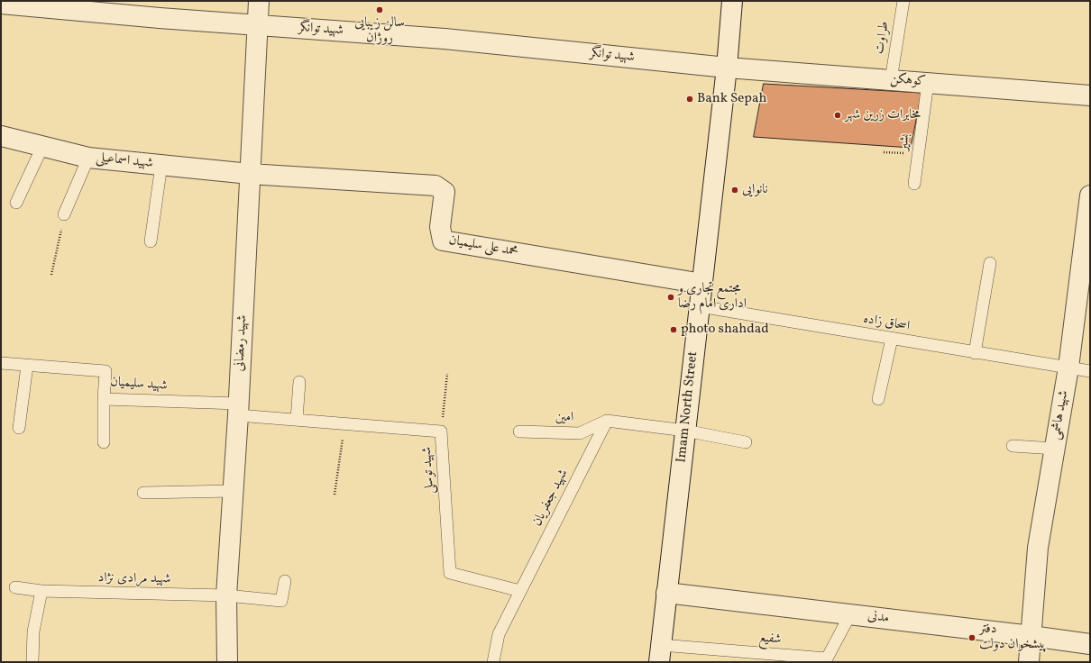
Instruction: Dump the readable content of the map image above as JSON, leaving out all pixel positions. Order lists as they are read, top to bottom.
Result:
{
  "streets": {
    "street": [
      "شهید توانگر",
      "کوهکن",
      "شهید اسماعیلی",
      "محمد علی سلیمیان",
      "شهید رمضانی",
      "Imam North Street",
      "شهید هاشمی",
      "مدنی"
    ],
    "lane": [
      "طراوت",
      "بشیر",
      "اسحاق زاده",
      "شهید سلیمیان",
      "امین",
      "شهید توسلی",
      "شهید جعفریان",
      "شهید مرادی نژاد",
      "شفیع"
    ]
  },
  "crossings": [
    ["شهید توانگر", "کوهکن"],
    ["شهید توانگر", "شهید رمضانی"],
    ["شهید توانگر", "Imam North Street"],
    ["طراوت", "کوهکن"],
    ["کوهکن", "بشیر"],
    ["کوهکن", "Imam North Street"],
    ["شهید اسماعیلی", "محمد علی سلیمیان"],
    ["شهید اسماعیلی", "شهید رمضانی"],
    ["محمد علی سلیمیان", "شهید رمضانی"],
    ["محمد علی سلیمیان", "Imam North Street"],
    ["اسحاق زاده", "Imam North Street"],
    ["اسحاق زاده", "شهید هاشمی"],
    ["شهید رمضانی", "شهید سلیمیان"],
    ["شهید رمضانی", "شهید توسلی"],
    ["شهید رمضانی", "شهید مرادی نژاد"],
    ["شهید سلیمیان", "شهید توسلی"],
    ["Imam North Street", "مدنی"],
    ["Imam North Street", "شفیع"],
    ["شهید هاشمی", "مدنی"],
    ["امین", "شهید جعفریان"],
    ["شهید توسلی", "شهید جعفریان"],
    ["مدنی", "شفیع"]
  ],
  "places": [
    "سالن زیبایی روژان",
    "Bank Sepah",
    "مخابرات زرین شهر",
    "نانوایی",
    "مجتمع تجاری و اداری امام رضا",
    "photo shahdad",
    "دفتر پیشخوان دولت"
  ]
}
